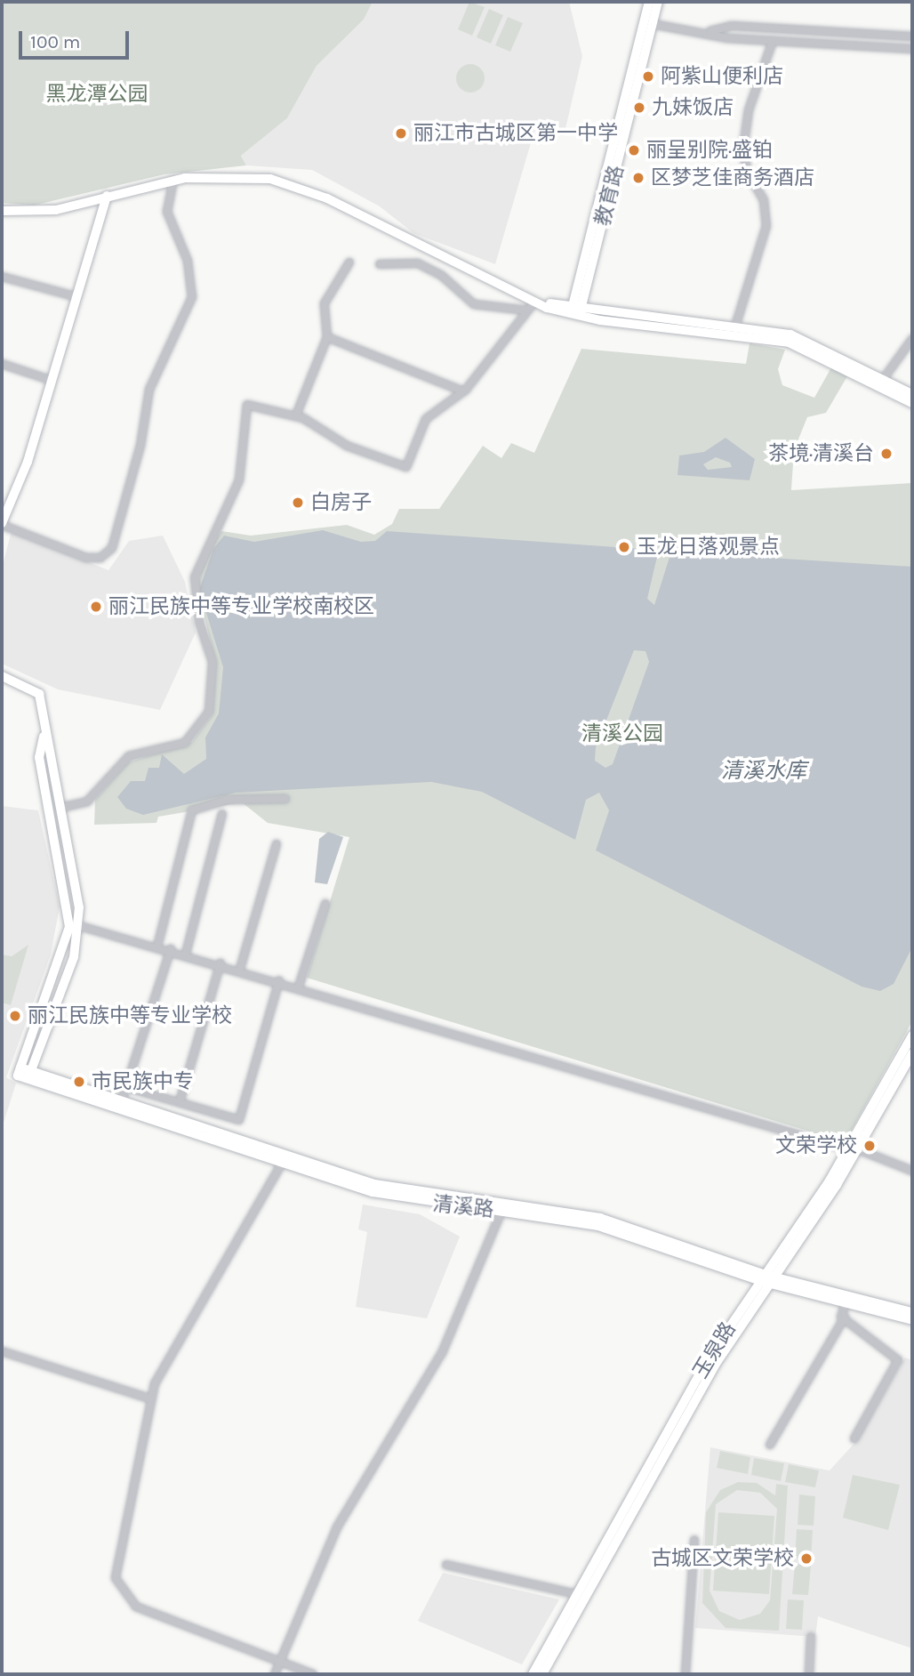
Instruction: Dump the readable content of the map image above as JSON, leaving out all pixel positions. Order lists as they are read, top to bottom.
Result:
{
  "streets": {
    "street": ["教育路", "清溪路", "玉泉路"]
  },
  "crossings": [
    ["清溪路", "玉泉路"]
  ],
  "water": ["清溪水库"],
  "parks": ["黑龙潭公园", "清溪公园"],
  "places": [
    "阿紫山便利店",
    "九妹饭店",
    "丽江市古城区第一中学",
    "丽呈别院·盛铂",
    "区梦芝佳商务酒店",
    "茶境·清溪台",
    "白房子",
    "玉龙日落观景点",
    "丽江民族中等专业学校南校区",
    "丽江民族中等专业学校",
    "市民族中专",
    "文荣学校",
    "古城区文荣学校"
  ],
  "scale_bar": "100 m"
}
